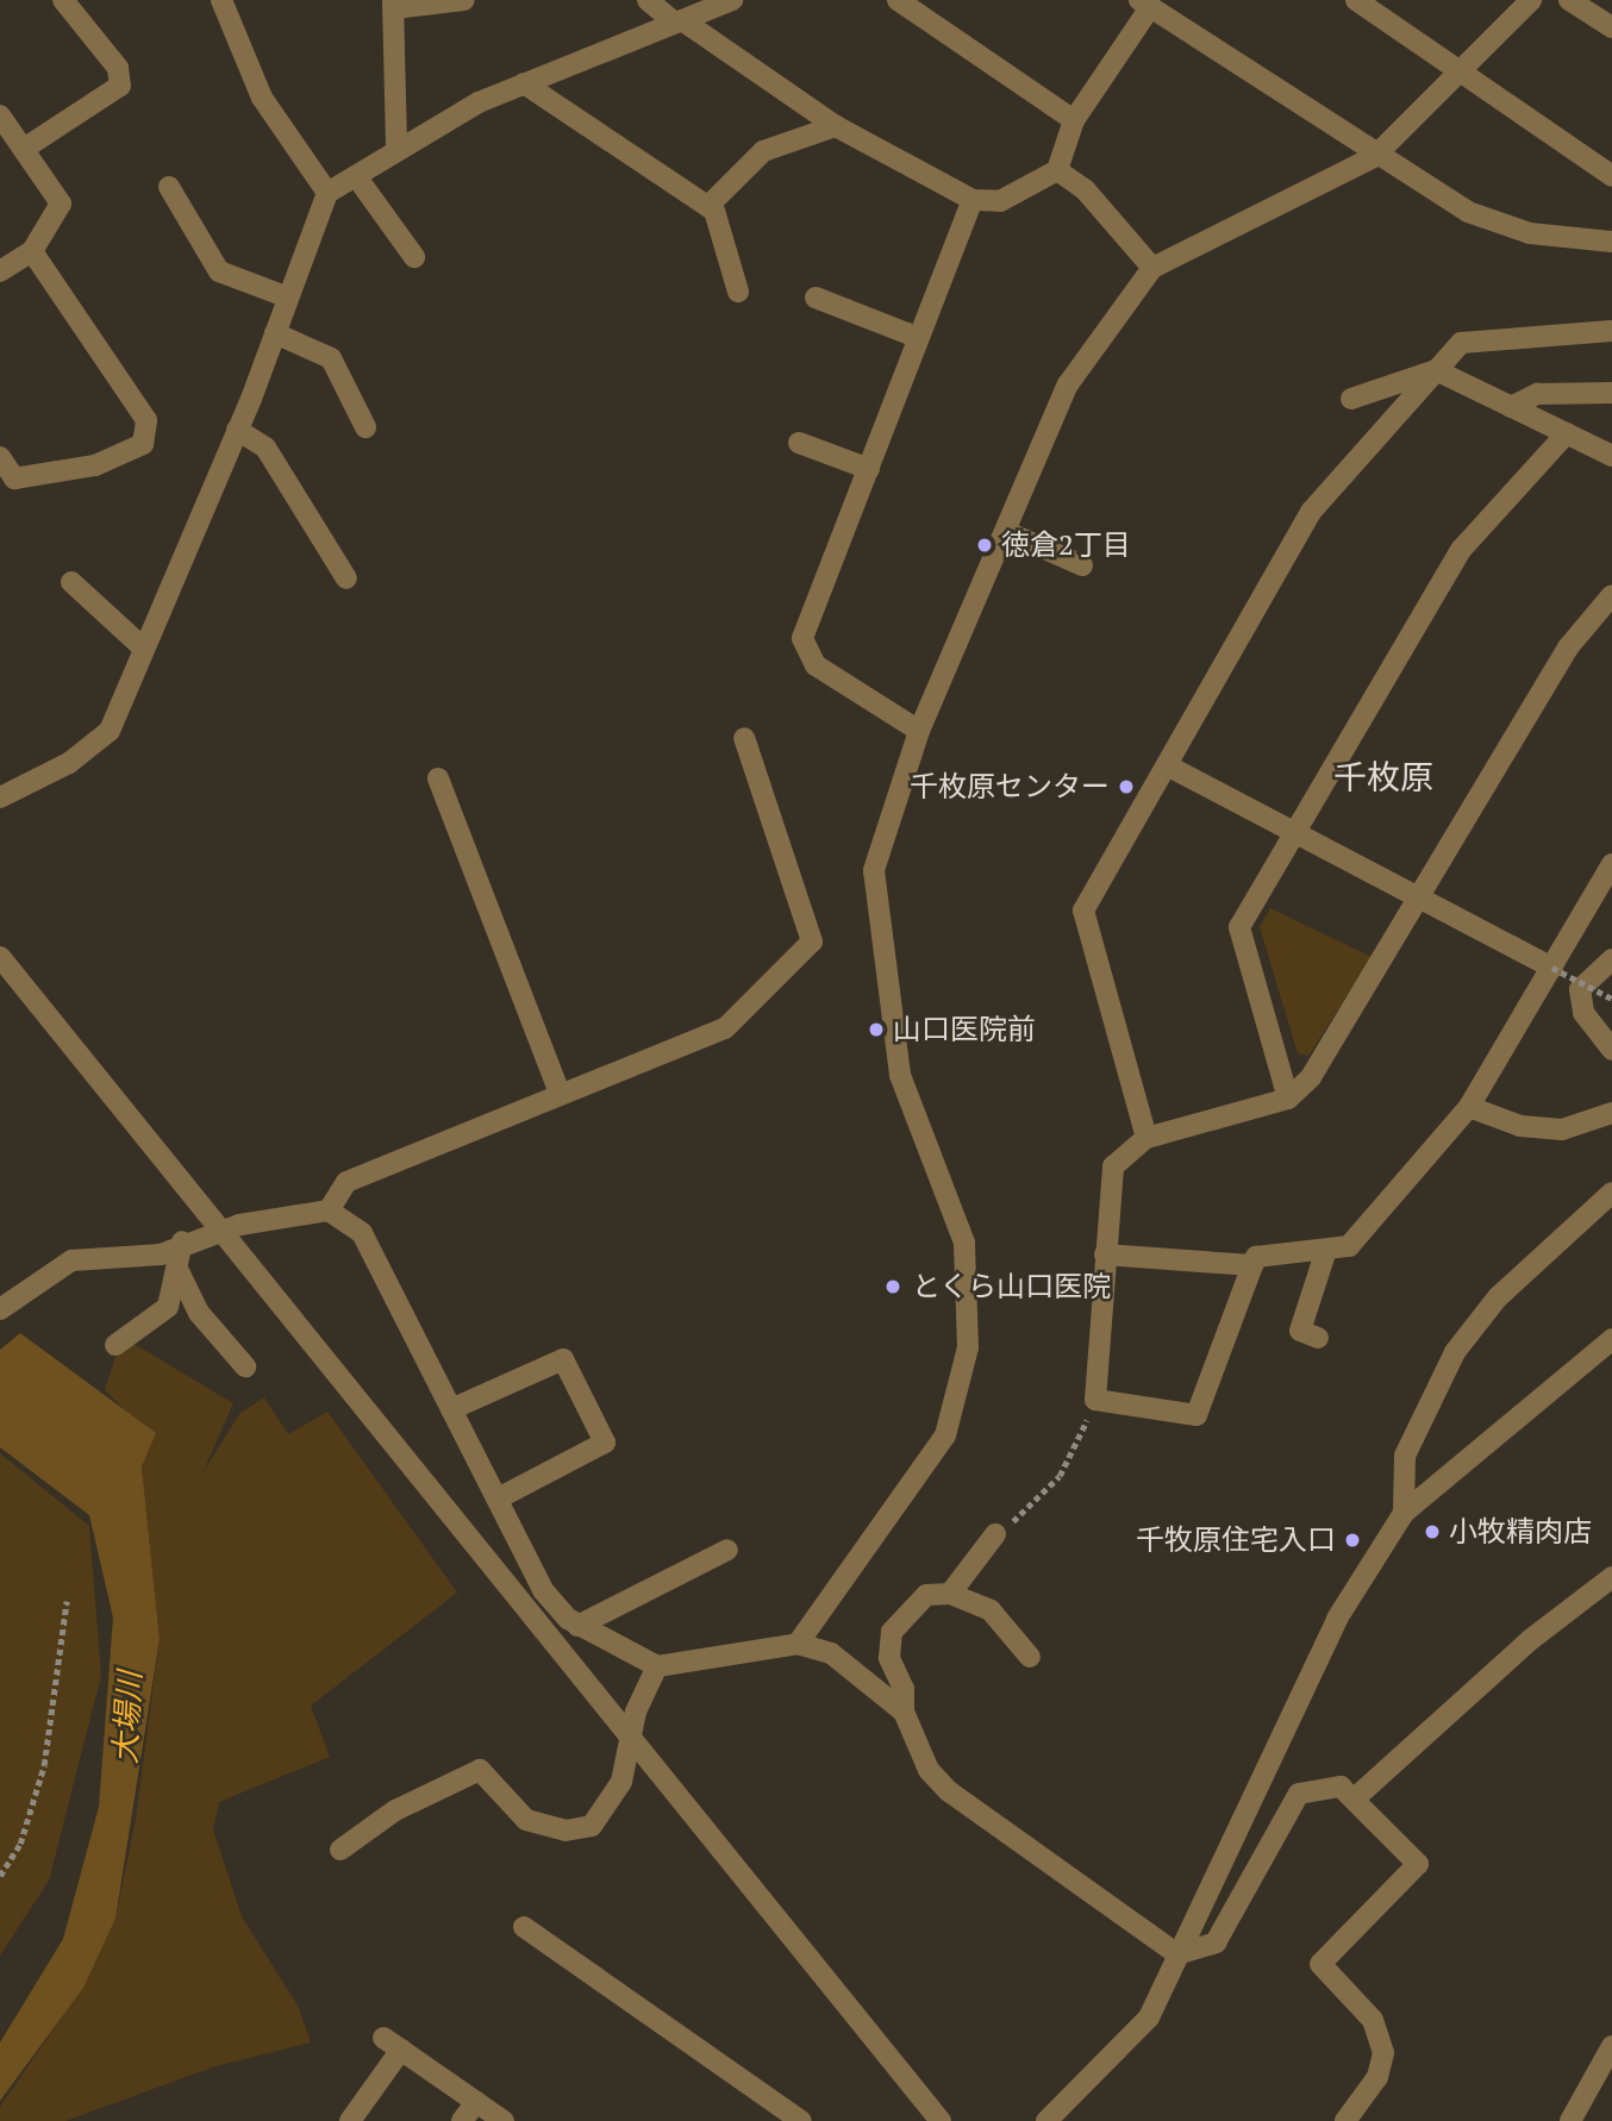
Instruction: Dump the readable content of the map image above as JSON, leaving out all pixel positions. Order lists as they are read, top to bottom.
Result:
{
  "districts": ["千枚原"],
  "water": ["大場川"],
  "places": [
    "徳倉2丁目",
    "千枚原センター",
    "山口医院前",
    "とくら山口医院",
    "小牧精肉店",
    "千牧原住宅入口"
  ]
}
